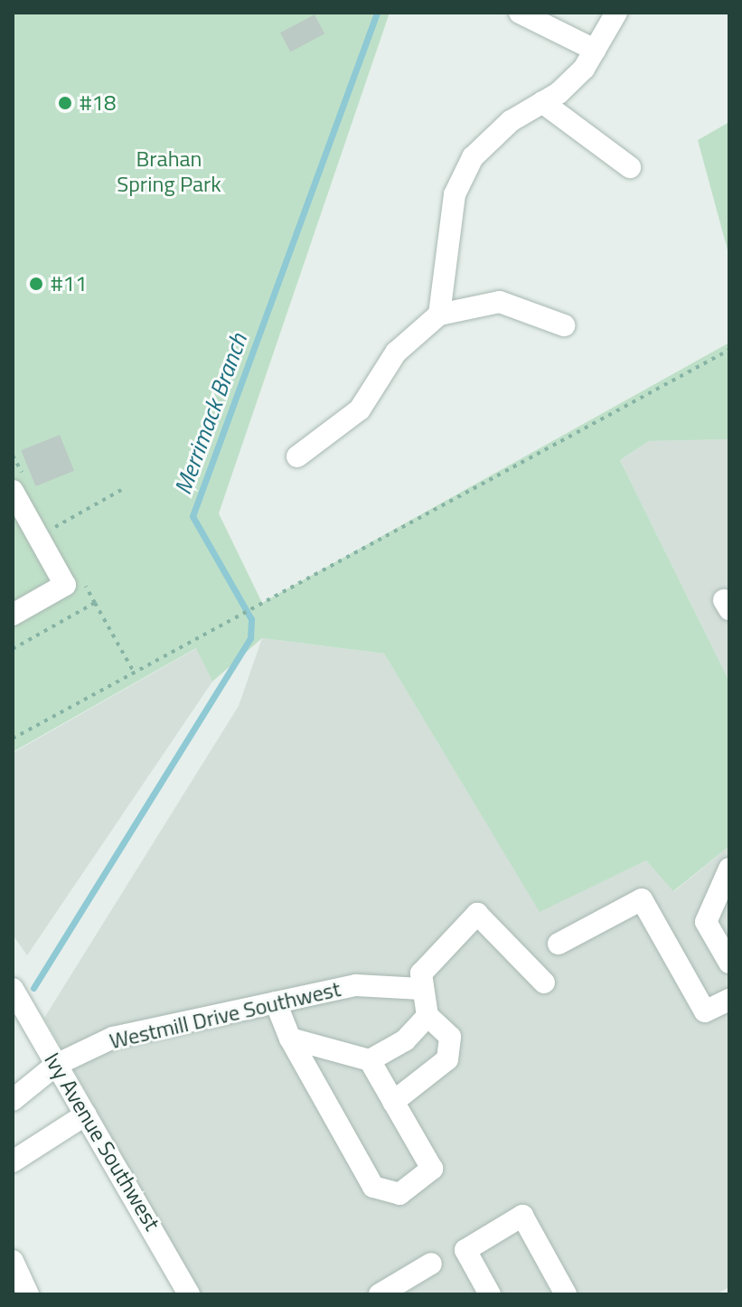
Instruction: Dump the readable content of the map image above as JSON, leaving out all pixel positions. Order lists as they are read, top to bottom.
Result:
{
  "streets": {
    "street": ["Westmill Drive Southwest", "Ivy Avenue Southwest"]
  },
  "crossings": [
    ["Westmill Drive Southwest", "Ivy Avenue Southwest"]
  ],
  "water": ["Merrimack Branch"],
  "parks": ["Brahan Spring Park"],
  "places": ["#18", "#11"]
}
